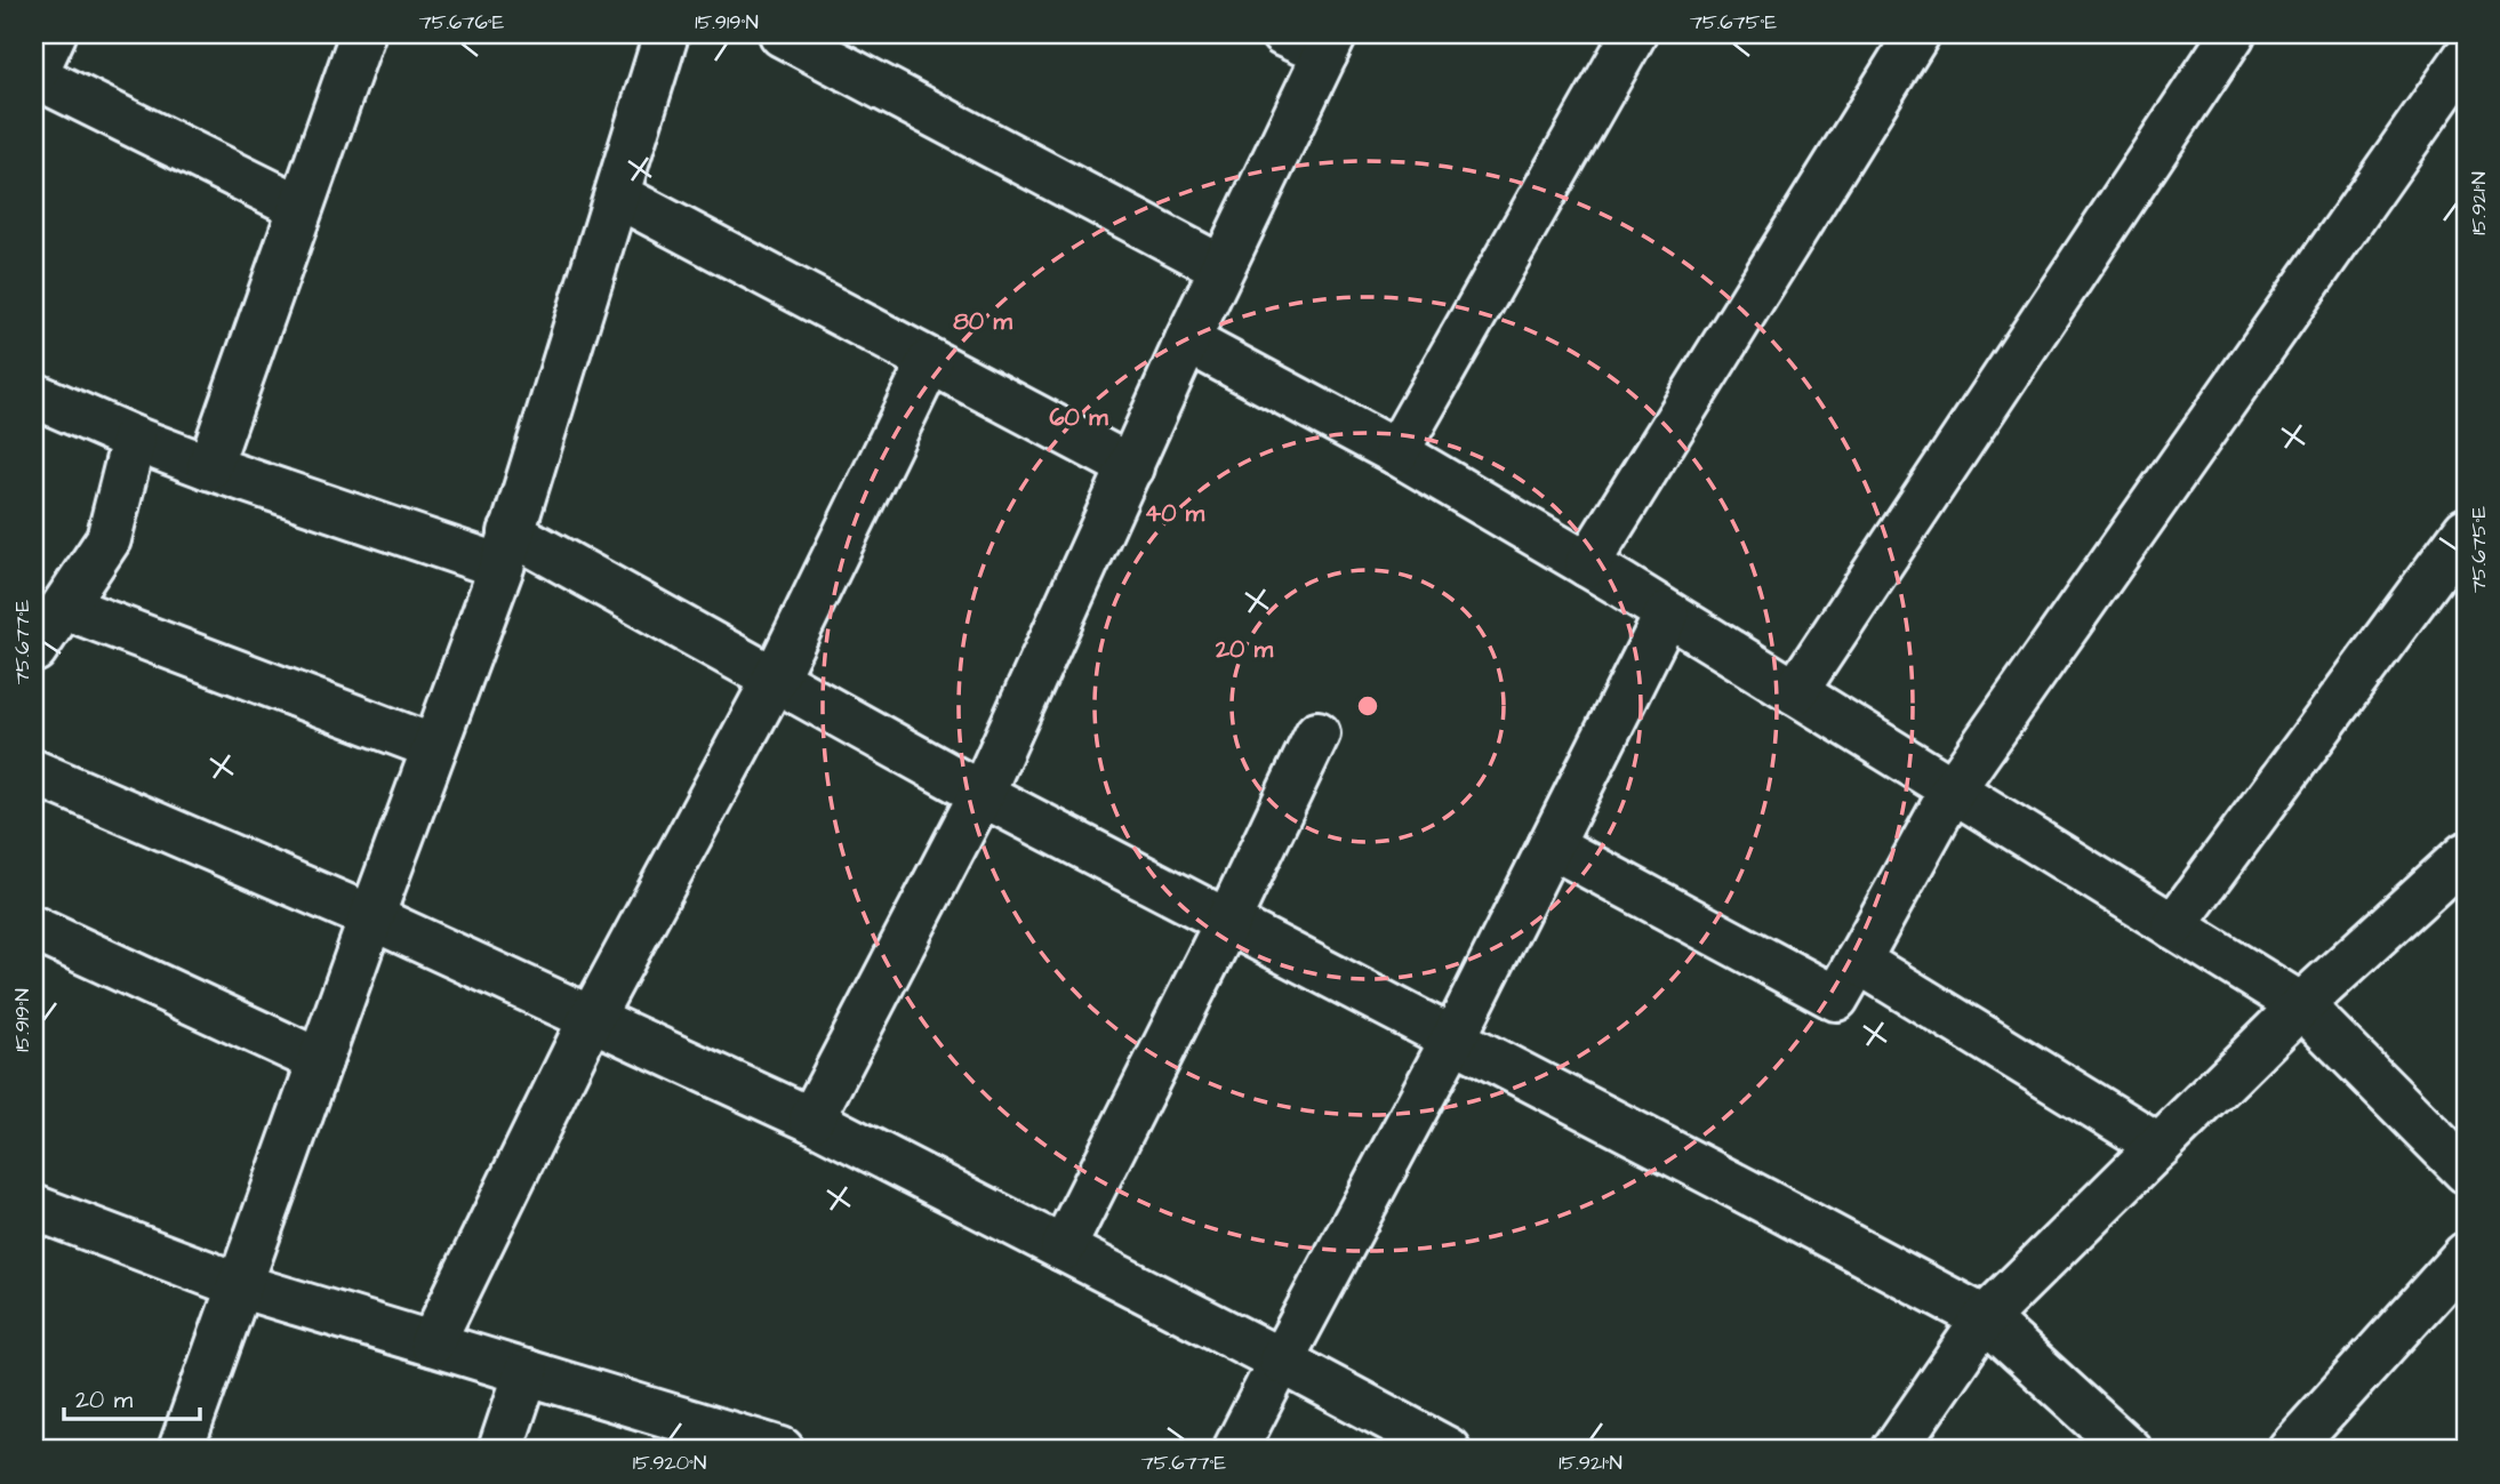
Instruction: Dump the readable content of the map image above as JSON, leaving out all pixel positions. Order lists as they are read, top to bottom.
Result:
{
  "scale_bar": "20 m",
  "coordinates": [
    "75.676°E",
    "15.919°N",
    "75.675°E",
    "15.921°N",
    "75.677°E",
    "15.920°N"
  ],
  "rings": [
    "80 m",
    "60 m",
    "40 m",
    "20 m"
  ]
}
